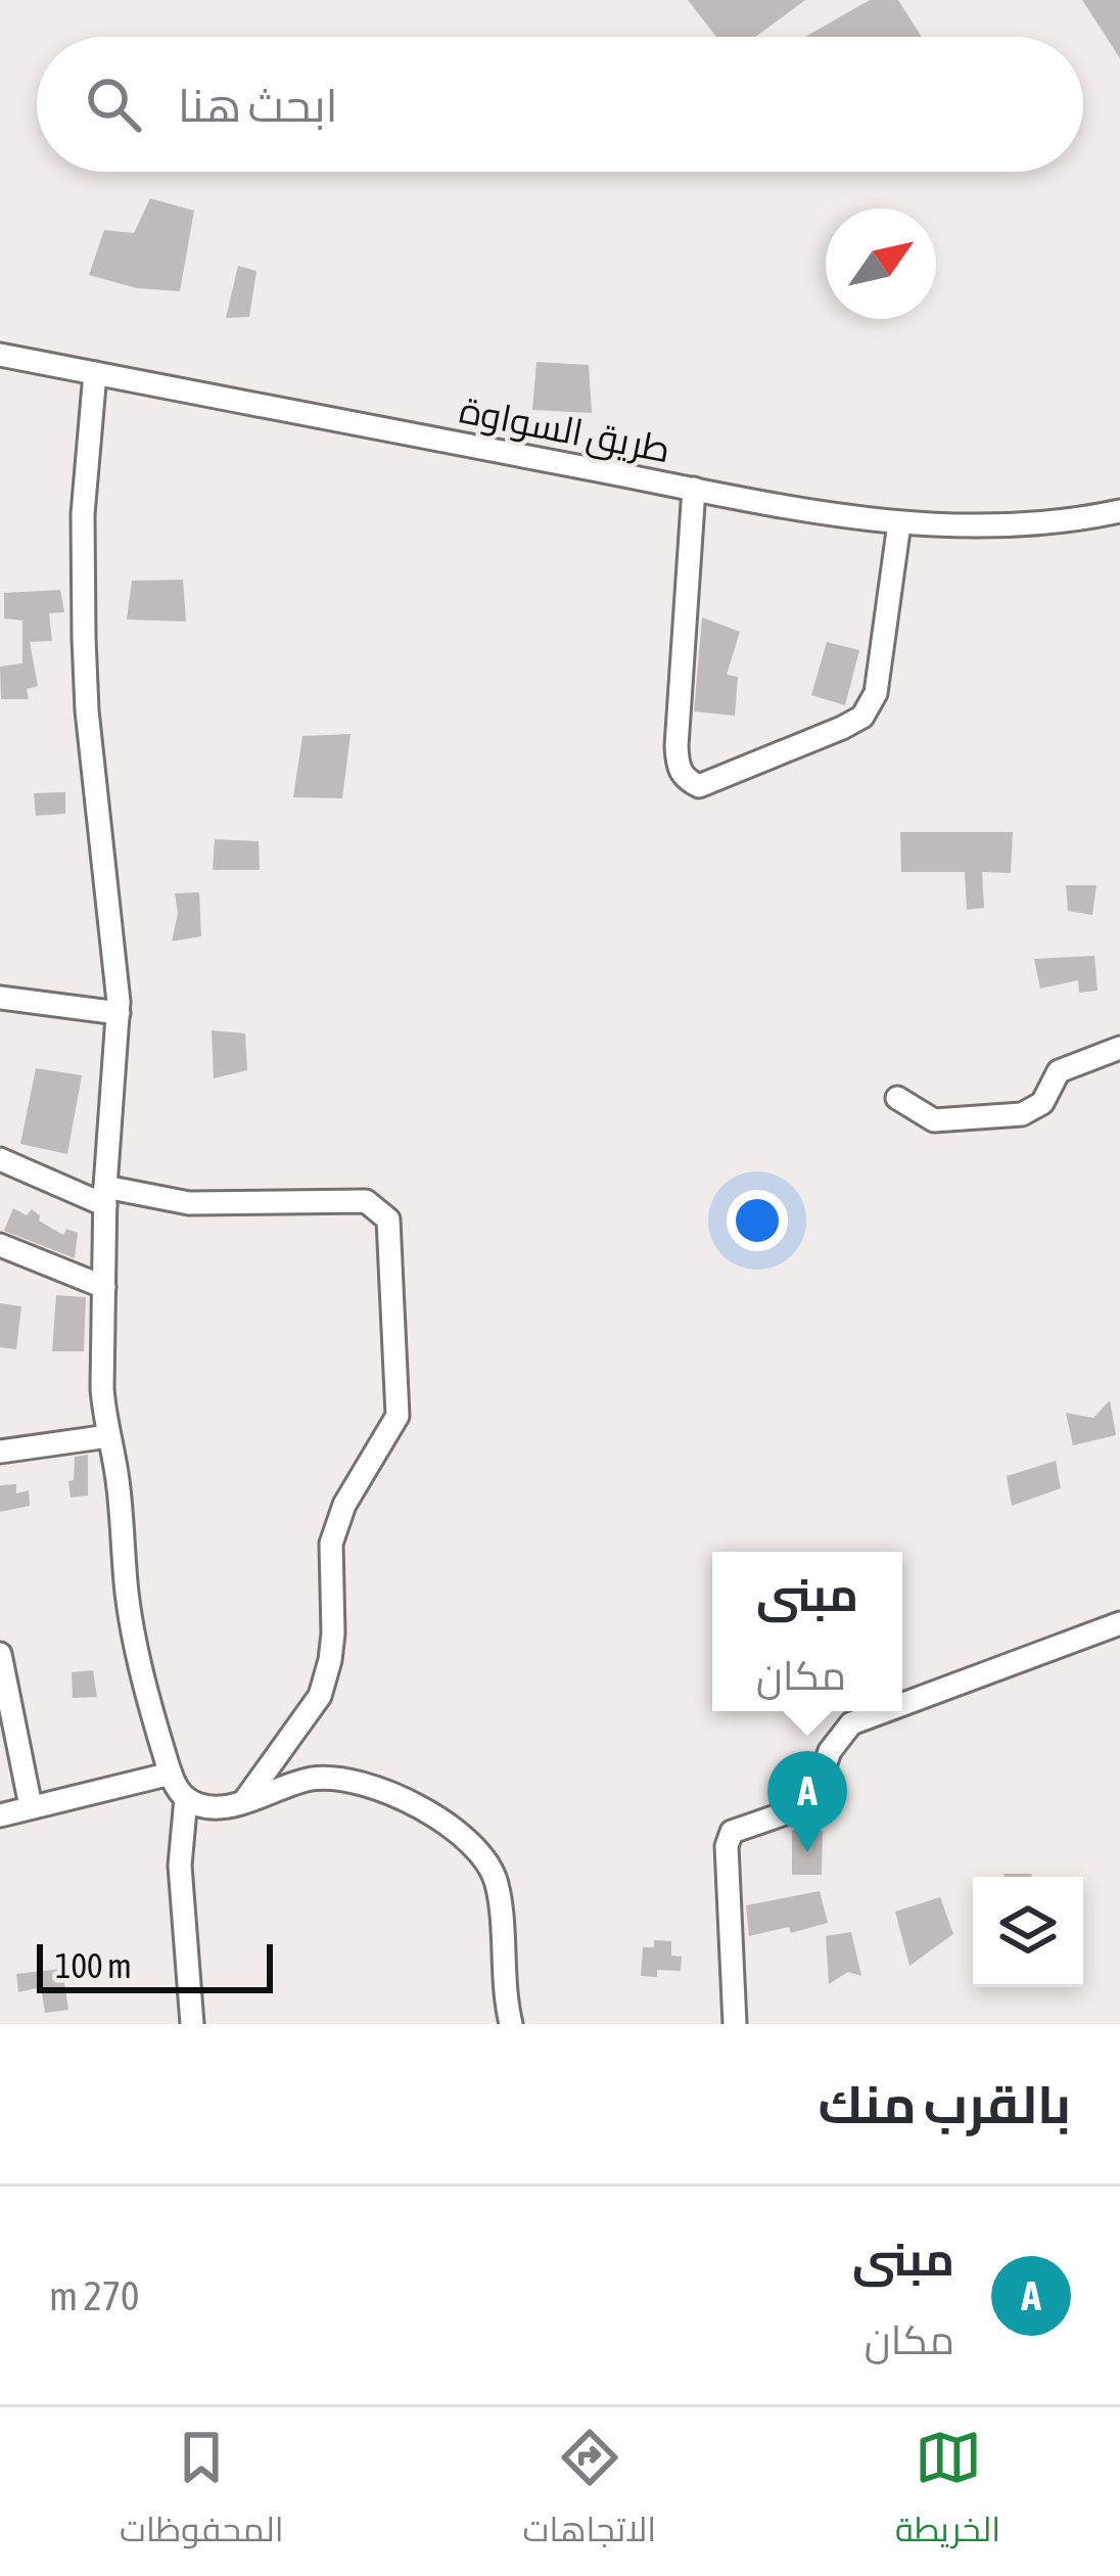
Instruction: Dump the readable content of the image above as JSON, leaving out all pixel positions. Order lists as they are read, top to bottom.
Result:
{
  "streets": {
    "street": ["طريق السواوة"]
  },
  "scale_bar": "100 m",
  "north": "top right",
  "page": {
    "search": "ابحث هنا",
    "popup": ["مبنى", "مكان"],
    "pins": "A",
    "scale": "100 m",
    "heading": "بالقرب منك",
    "list": [
      {
        "mark": "A",
        "name": "مبنى",
        "note": "مكان",
        "value": "270 m"
      }
    ],
    "nav": ["الخريطة", "الاتجاهات", "المحفوظات"]
  }
}
